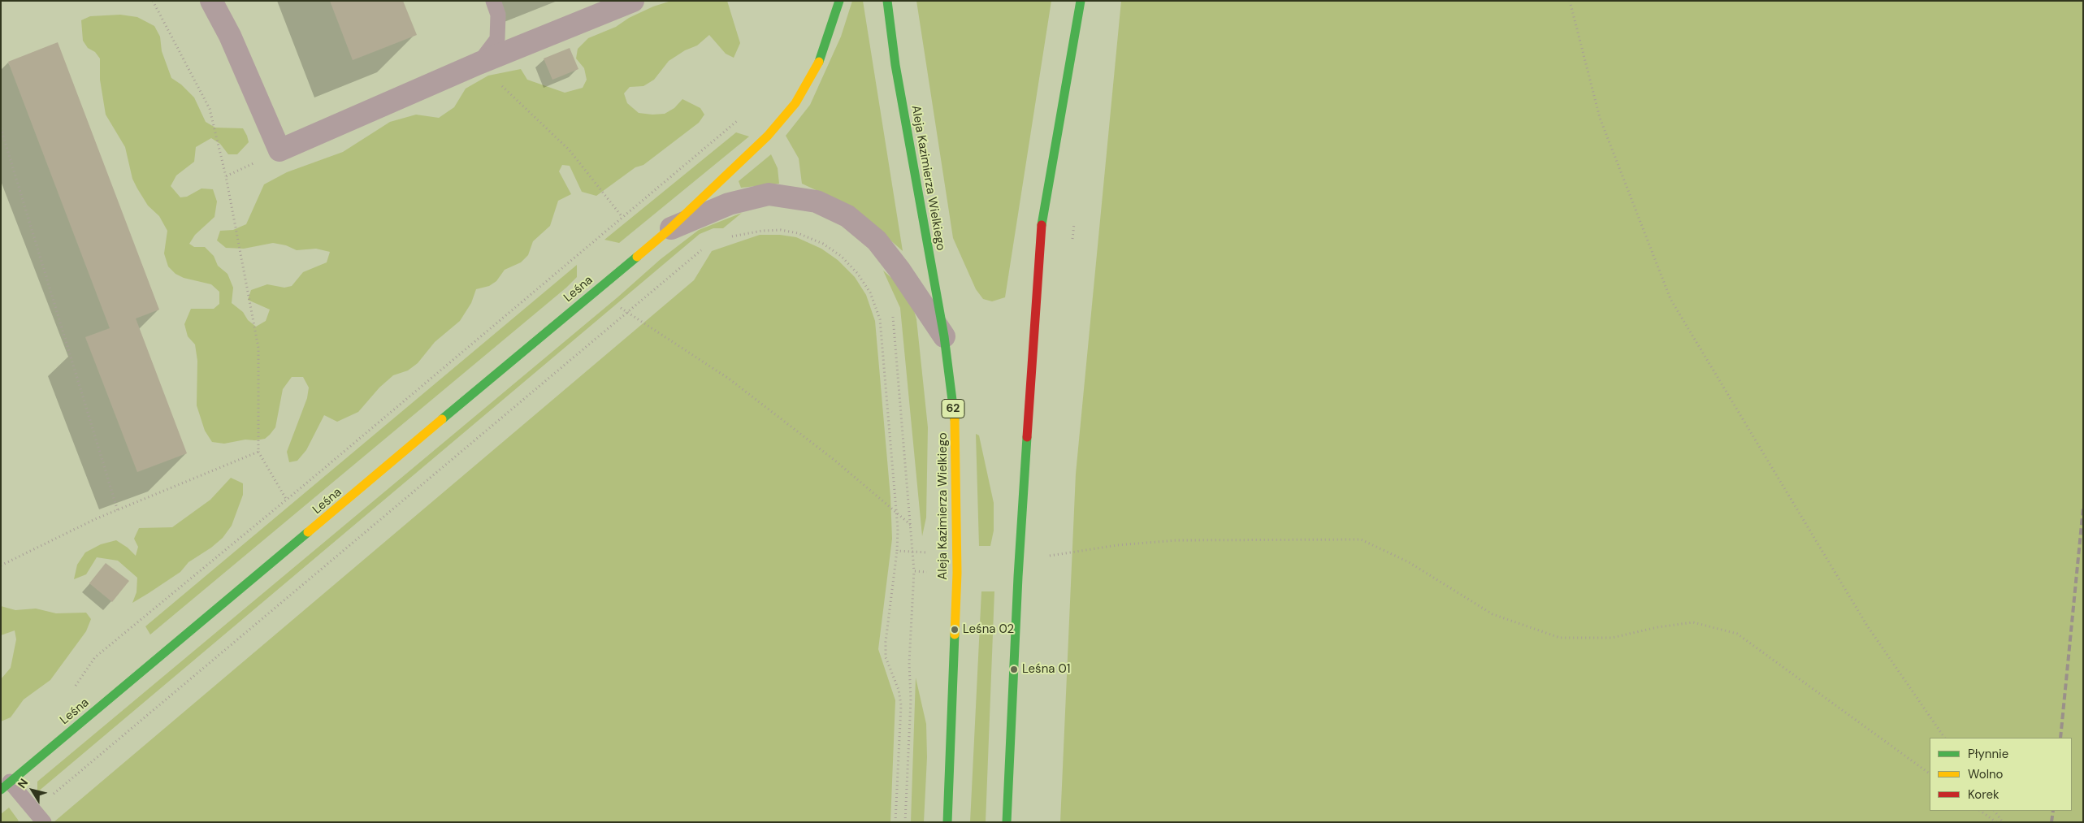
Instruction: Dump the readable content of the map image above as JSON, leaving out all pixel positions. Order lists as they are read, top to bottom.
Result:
{
  "streets": {
    "main road": ["Aleja Kazimierza Wielkiego", "Leśna", "62"]
  },
  "places": ["Leśna 02", "Leśna 01"],
  "legend": ["Płynnie", "Wolno", "Korek"],
  "north": "top left"
}
